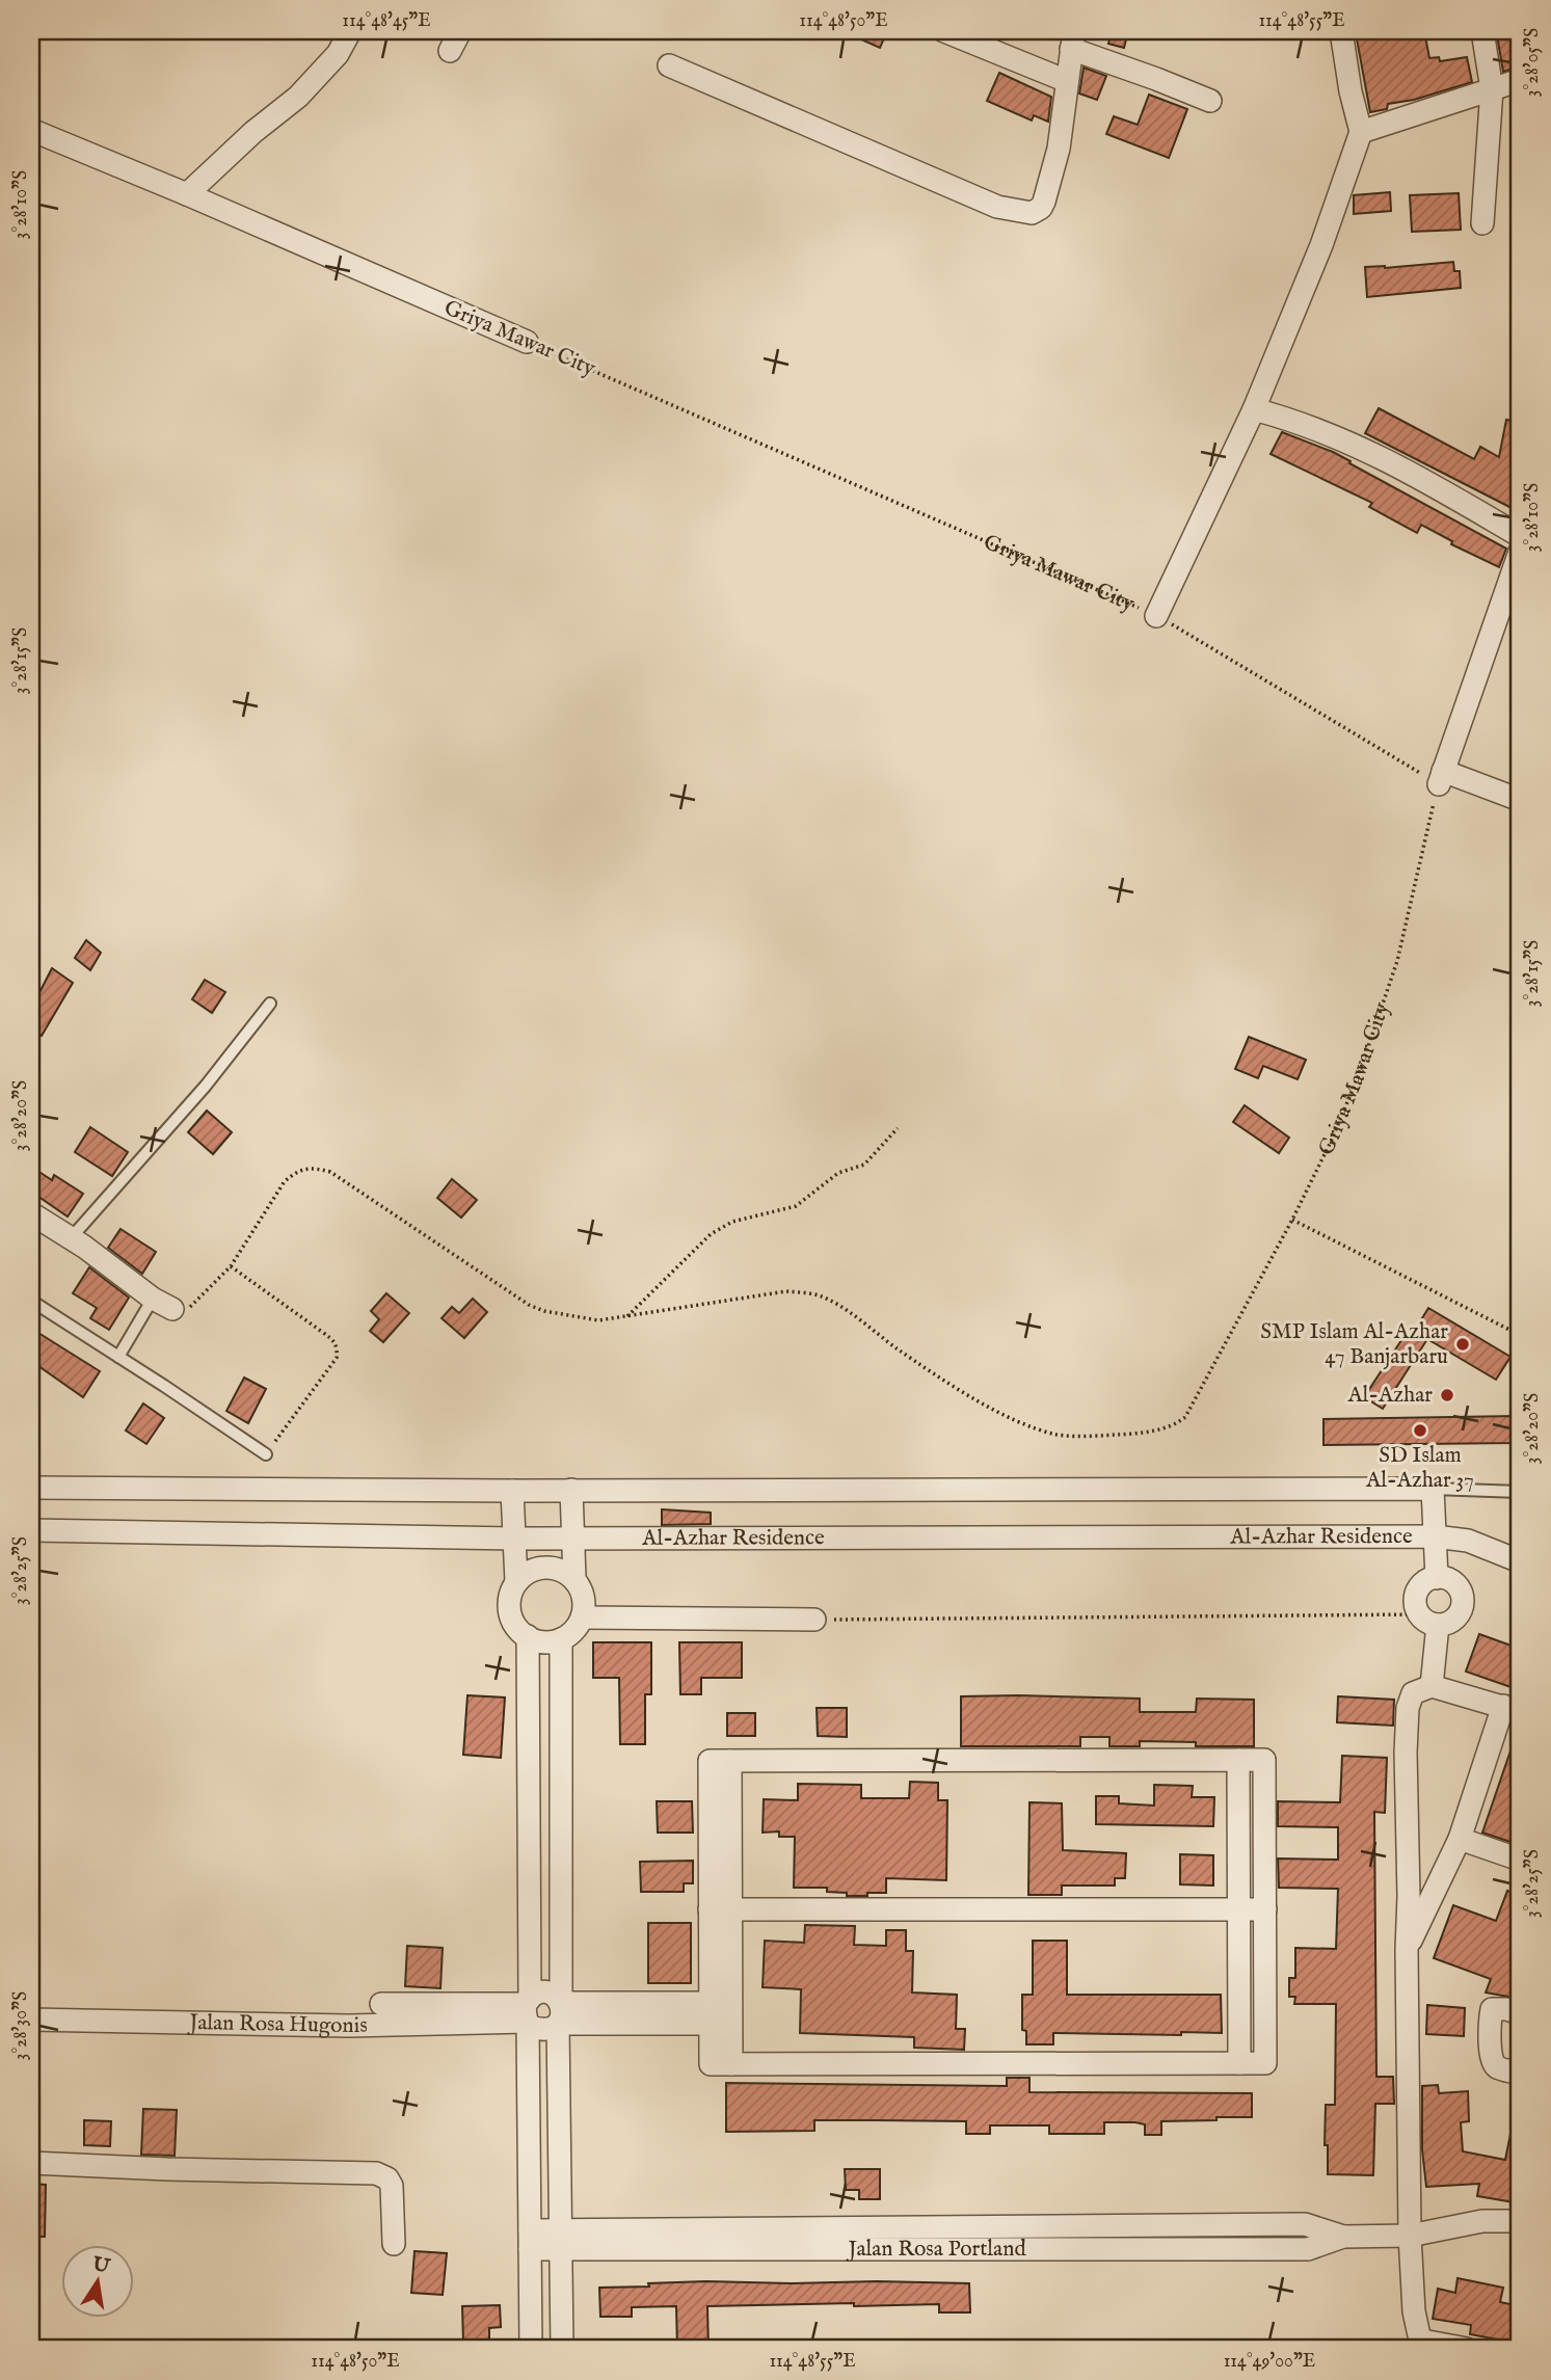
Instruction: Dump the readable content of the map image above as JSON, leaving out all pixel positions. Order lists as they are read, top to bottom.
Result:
{
  "streets": {
    "street": [
      "Griya Mawar City",
      "Al-Azhar Residence",
      "Jalan Rosa Hugonis",
      "Jalan Rosa Portland"
    ]
  },
  "places": ["SMP Islam Al-Azhar 47 Banjarbaru", "Al-Azhar", "SD Islam Al-Azhar 37"],
  "north": "top",
  "coordinates": [
    "114°48'45\"E",
    "114°48'50\"E",
    "114°48'55\"E",
    "3°28'05\"S",
    "3°28'10\"S",
    "3°28'15\"S",
    "3°28'20\"S",
    "3°28'25\"S",
    "3°28'30\"S",
    "114°49'00\"E"
  ]
}
